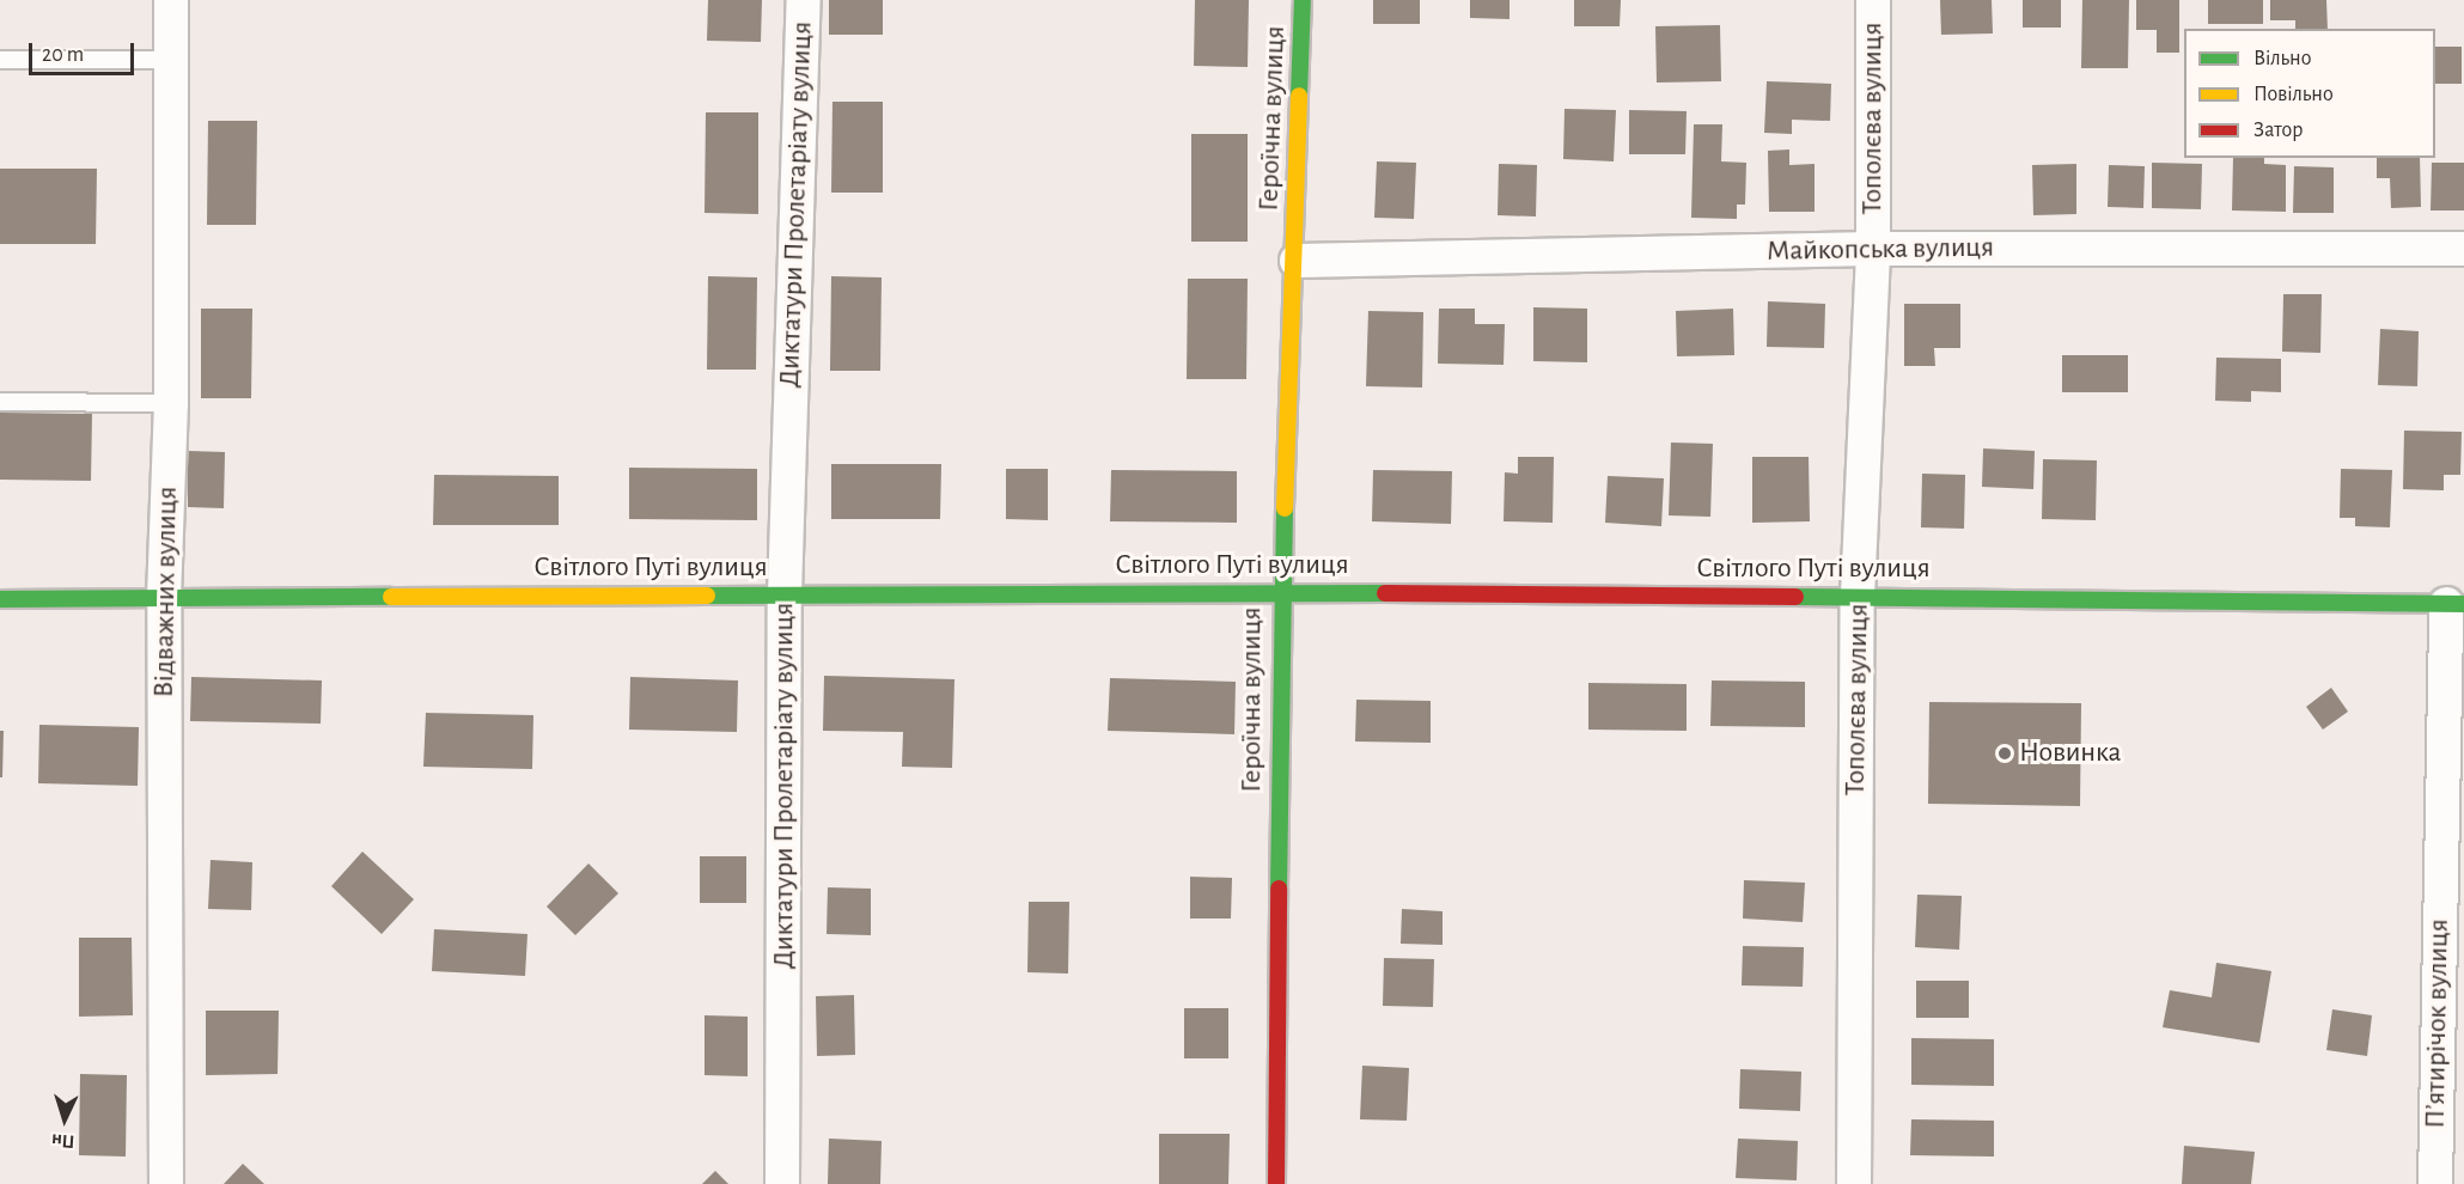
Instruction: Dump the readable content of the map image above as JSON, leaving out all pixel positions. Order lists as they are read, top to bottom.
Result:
{
  "streets": {
    "main road": ["Героїчна вулиця", "Світлого Путі вулиця"],
    "street": [
      "Тополєва вулиця",
      "Диктатури Пролетаріату вулиця",
      "Майкопська вулиця",
      "Відважних вулиця",
      "П’ятирічок вулиця"
    ]
  },
  "crossings": [
    ["Героїчна вулиця", "Майкопська вулиця"],
    ["Героїчна вулиця", "Світлого Путі вулиця"],
    ["Тополєва вулиця", "Майкопська вулиця"],
    ["Тополєва вулиця", "Світлого Путі вулиця"],
    ["Диктатури Пролетаріату вулиця", "Світлого Путі вулиця"],
    ["Світлого Путі вулиця", "Відважних вулиця"],
    ["Світлого Путі вулиця", "П’ятирічок вулиця"]
  ],
  "places": ["Новинка"],
  "legend": ["Вільно", "Повільно", "Затор"],
  "scale_bar": "20 m",
  "north": "bottom"
}
